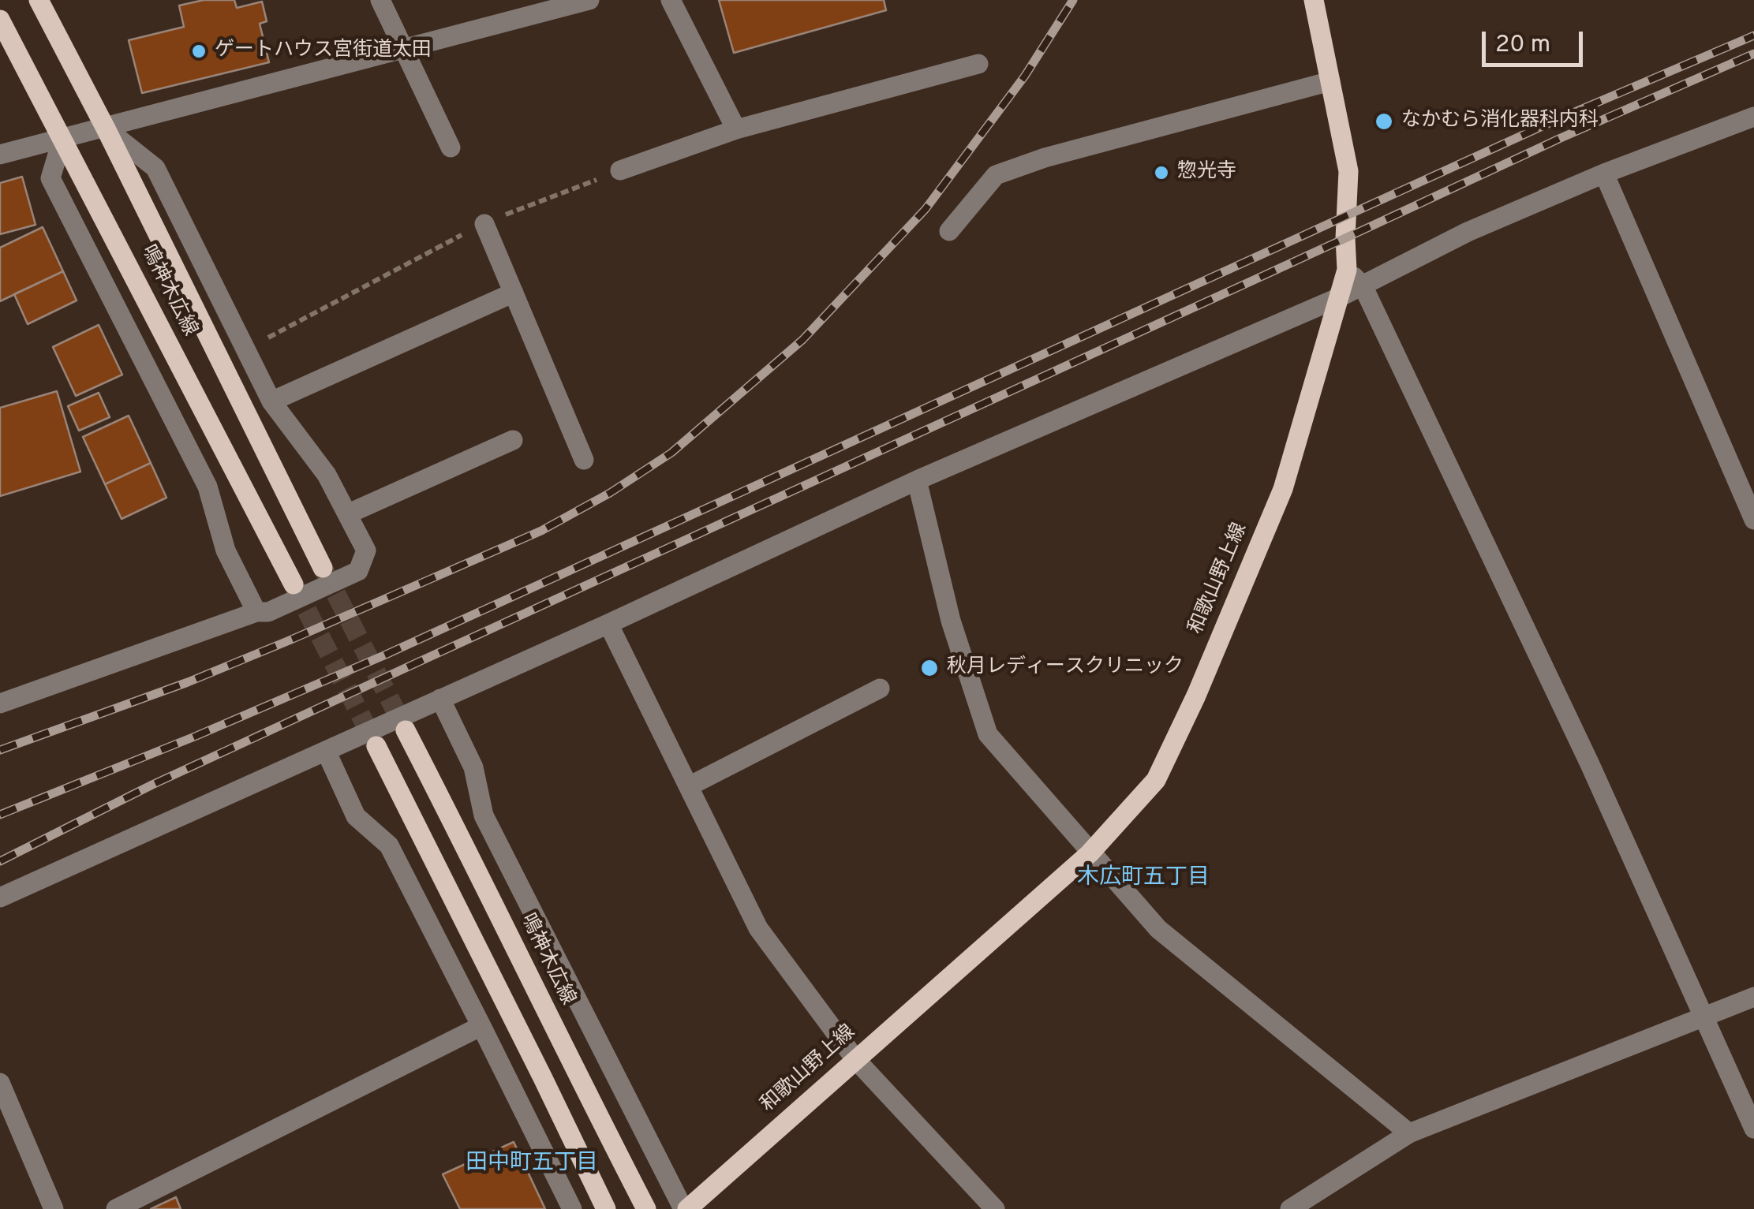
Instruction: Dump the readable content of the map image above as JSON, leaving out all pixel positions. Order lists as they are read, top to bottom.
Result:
{
  "streets": {
    "main road": ["鳴神木広線", "和歌山野上線"]
  },
  "districts": ["木広町五丁目", "田中町五丁目"],
  "places": [
    "ゲートハウス宮街道太田",
    "なかむら消化器科内科",
    "惣光寺",
    "秋月レディースクリニック"
  ],
  "scale_bar": "20 m"
}
